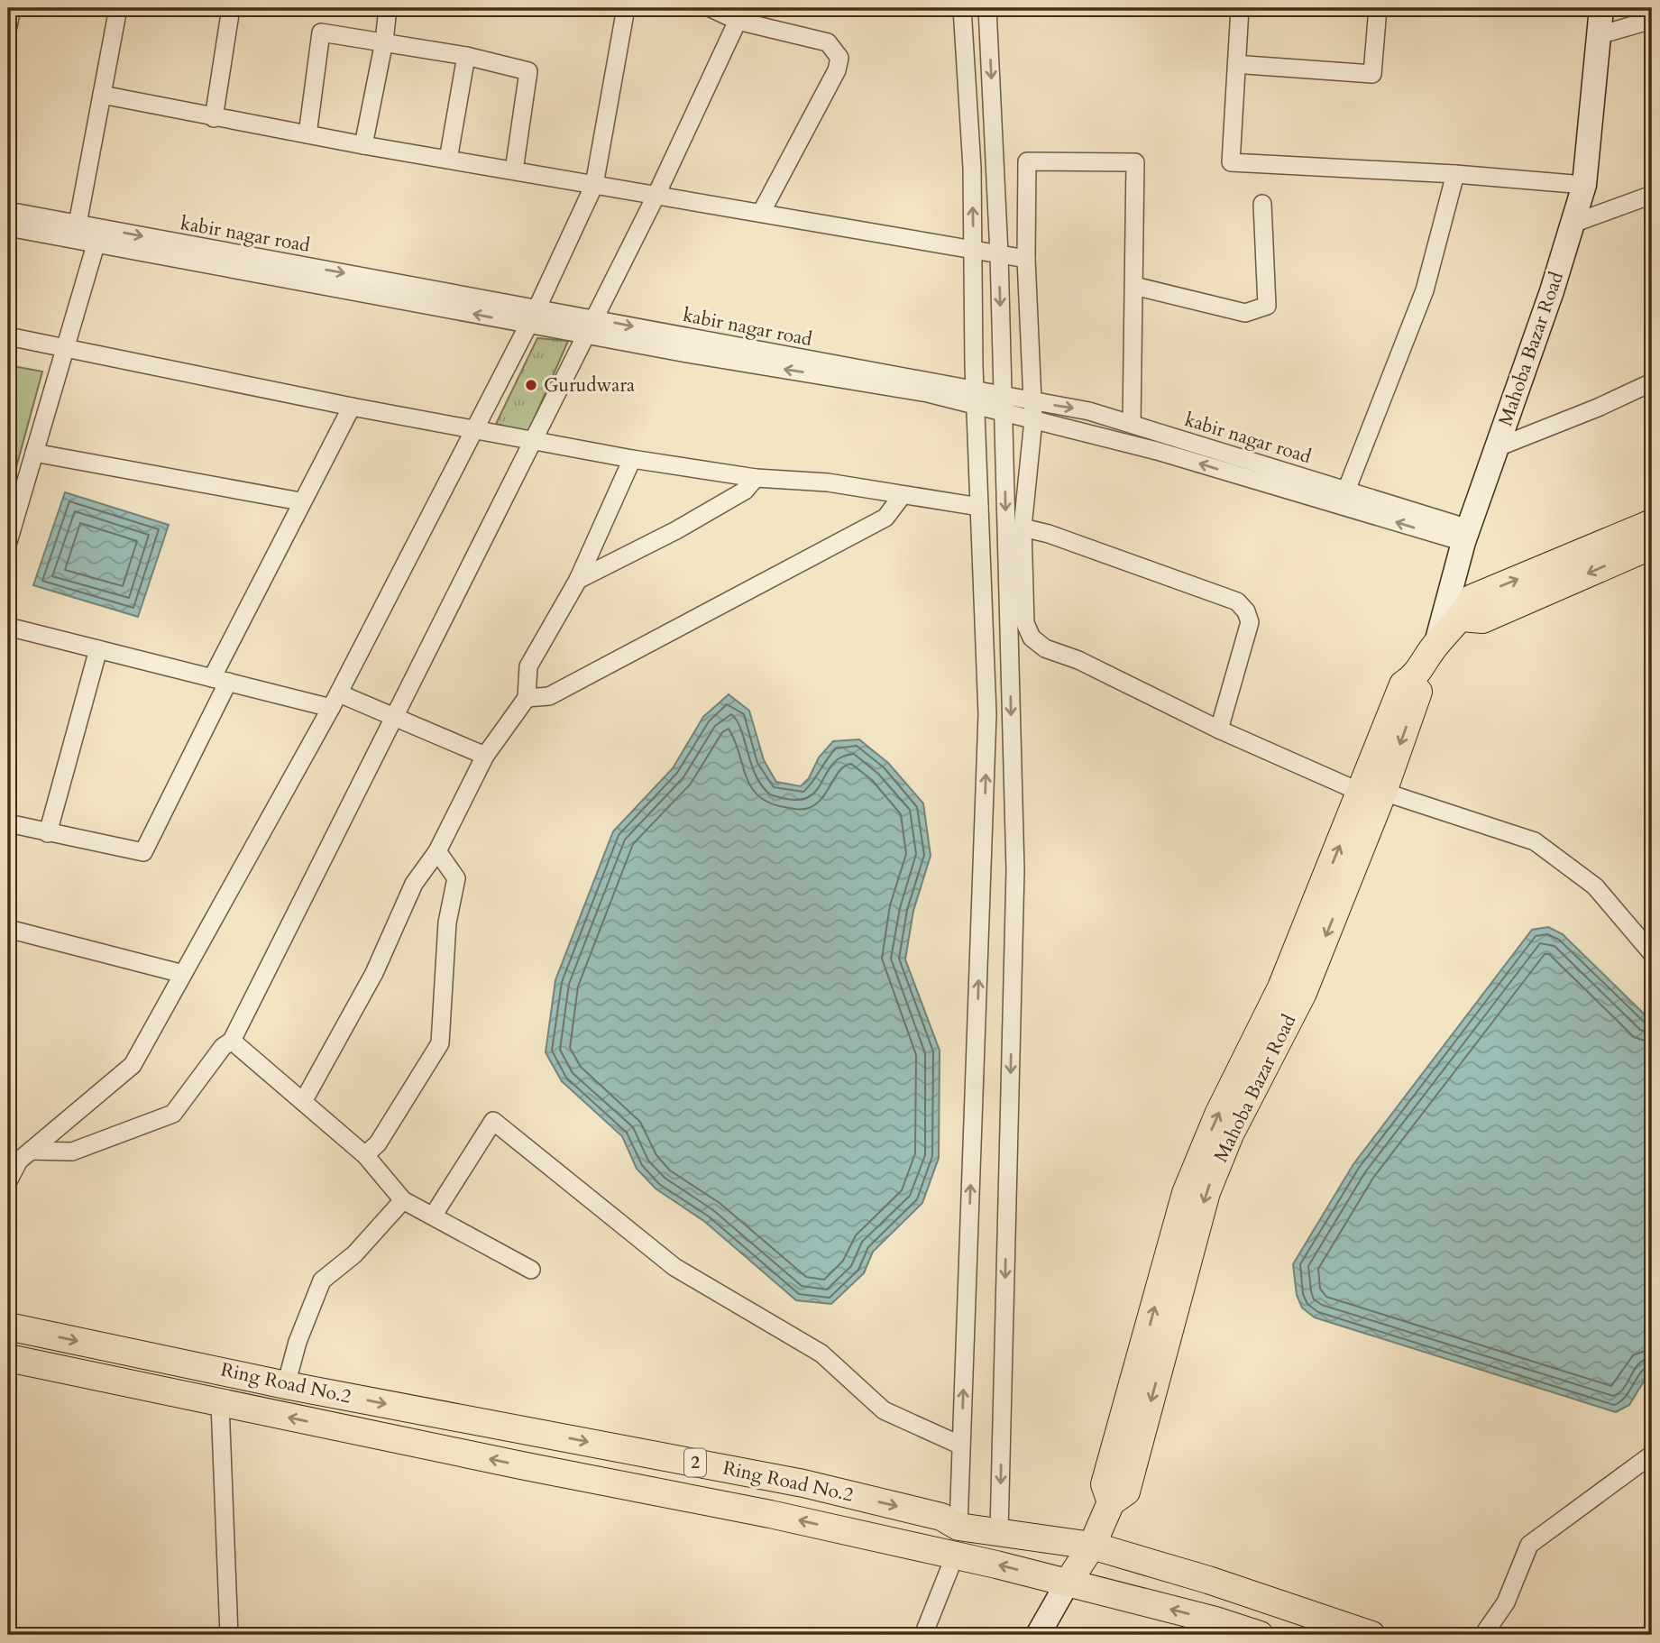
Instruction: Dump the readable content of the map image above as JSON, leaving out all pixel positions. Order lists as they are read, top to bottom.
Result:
{
  "streets": {
    "main road": ["Mahoba Bazar Road", "Ring Road No.2", "2"],
    "street": ["kabir nagar road"]
  },
  "crossings": [
    ["kabir nagar road", "Mahoba Bazar Road"],
    ["Mahoba Bazar Road", "Ring Road No.2"]
  ],
  "places": ["Gurudwara"]
}
